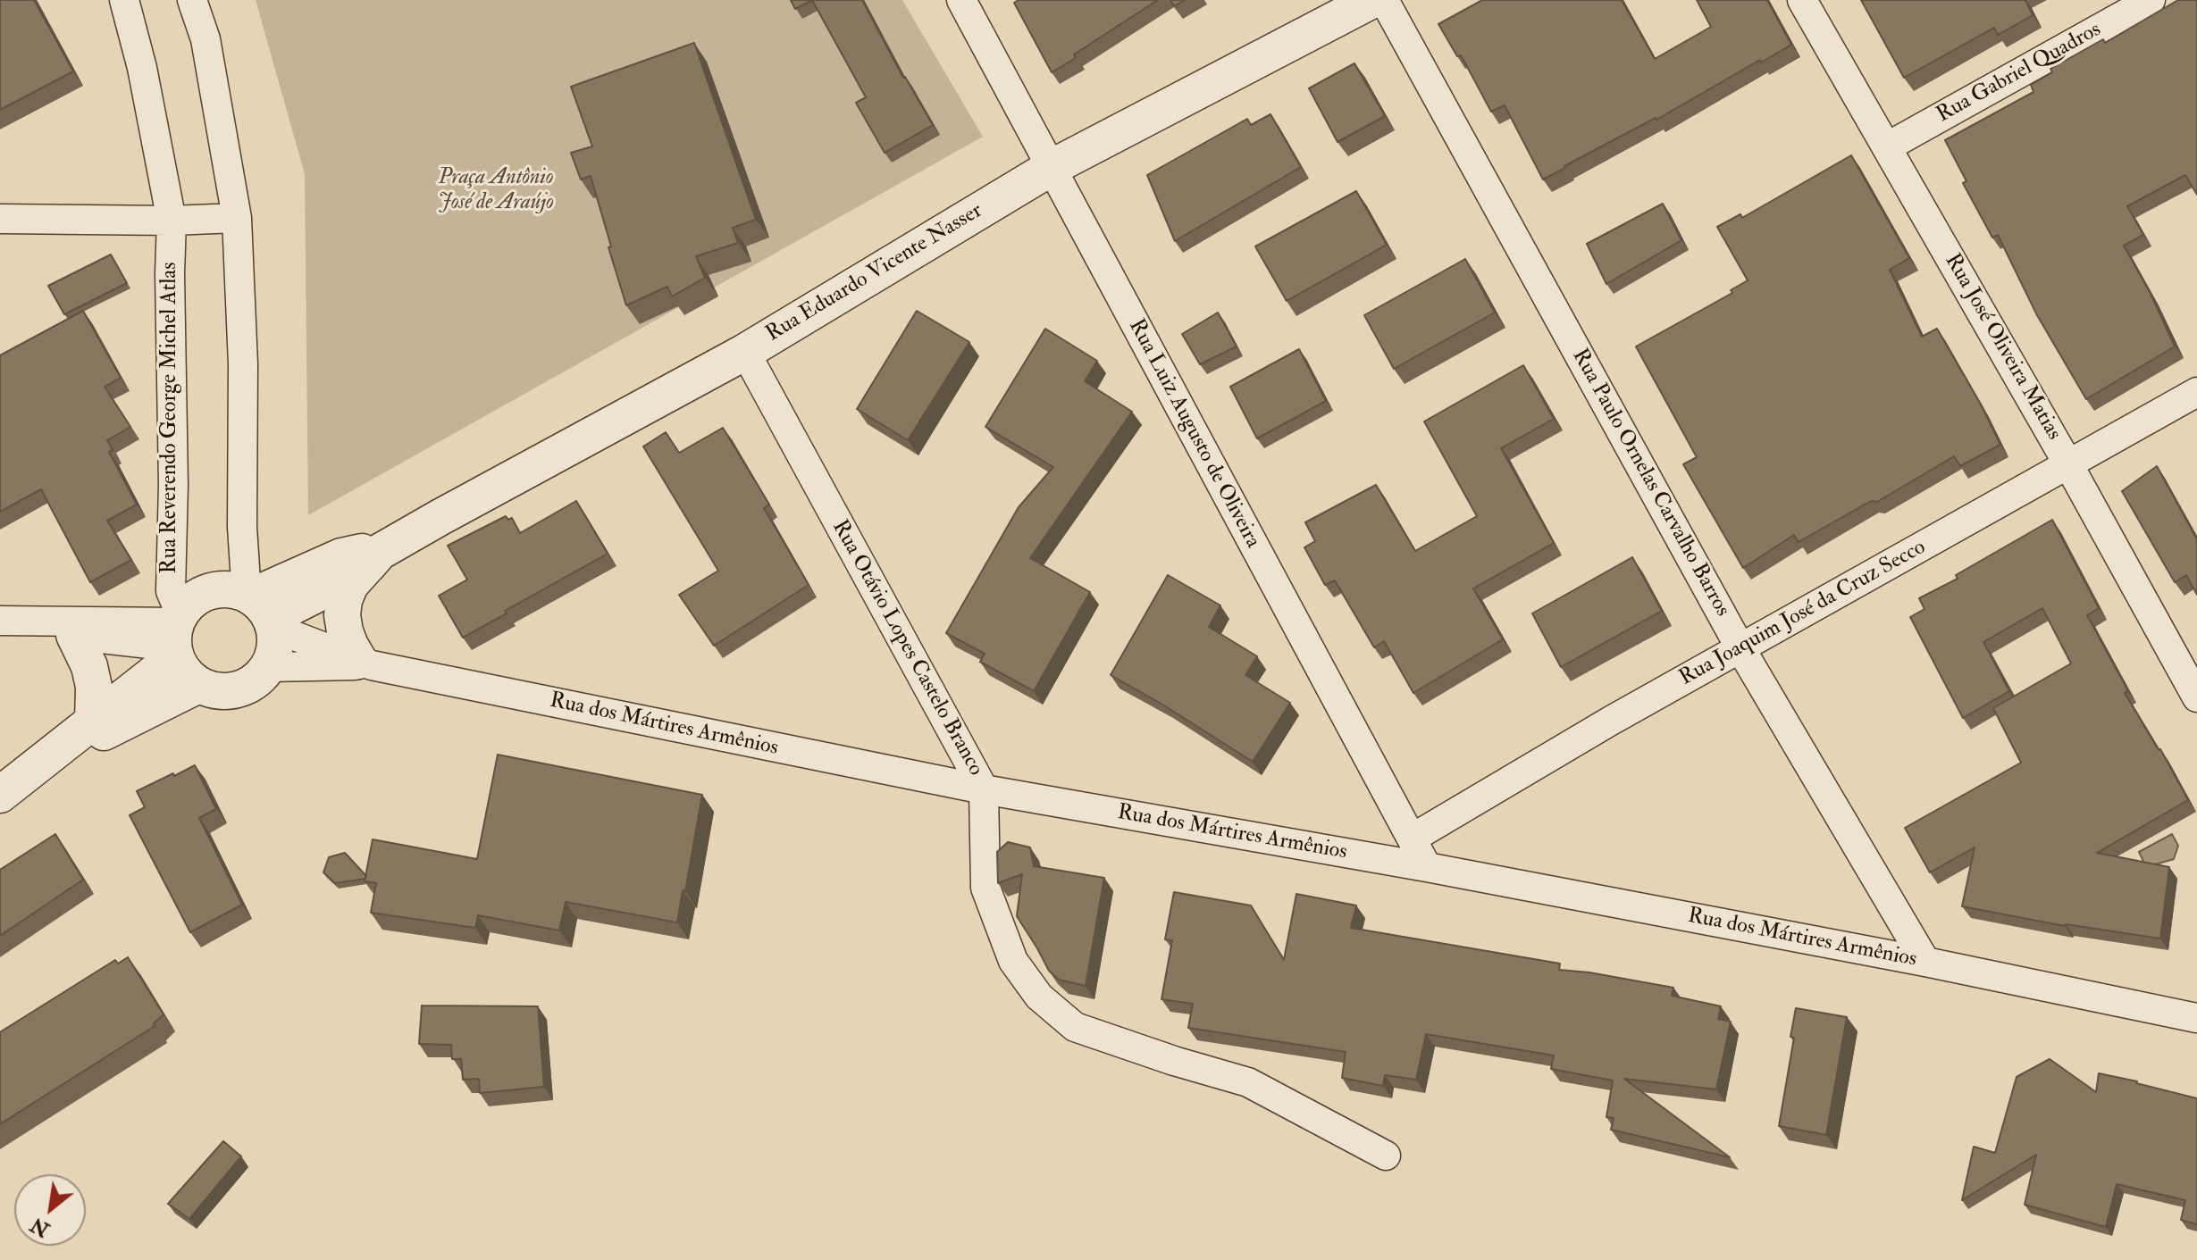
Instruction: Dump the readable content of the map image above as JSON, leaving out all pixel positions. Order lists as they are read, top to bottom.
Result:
{
  "streets": {
    "street": [
      "Rua Gabriel Quadros",
      "Rua Eduardo Vicente Nasser",
      "Rua José Oliveira Matias",
      "Rua Reverendo George Michel Atlas",
      "Rua Luiz Augusto de Oliveira",
      "Rua Paulo Ornelas Carvalho Barros",
      "Rua Joaquim José da Cruz Secco",
      "Rua Otávio Lopes Castelo Branco",
      "Rua dos Mártires Armênios"
    ]
  },
  "crossings": [
    ["Rua Gabriel Quadros", "Rua José Oliveira Matias"],
    ["Rua Eduardo Vicente Nasser", "Rua Reverendo George Michel Atlas"],
    ["Rua Eduardo Vicente Nasser", "Rua Luiz Augusto de Oliveira"],
    ["Rua Eduardo Vicente Nasser", "Rua Otávio Lopes Castelo Branco"],
    ["Rua Eduardo Vicente Nasser", "Rua dos Mártires Armênios"],
    ["Rua José Oliveira Matias", "Rua Joaquim José da Cruz Secco"],
    ["Rua Reverendo George Michel Atlas", "Rua dos Mártires Armênios"],
    ["Rua Luiz Augusto de Oliveira", "Rua Joaquim José da Cruz Secco"],
    ["Rua Luiz Augusto de Oliveira", "Rua dos Mártires Armênios"],
    ["Rua Paulo Ornelas Carvalho Barros", "Rua Joaquim José da Cruz Secco"],
    ["Rua Paulo Ornelas Carvalho Barros", "Rua dos Mártires Armênios"],
    ["Rua Otávio Lopes Castelo Branco", "Rua dos Mártires Armênios"]
  ],
  "parks": ["Praça Antônio José de Araújo"],
  "north": "bottom left"
}
